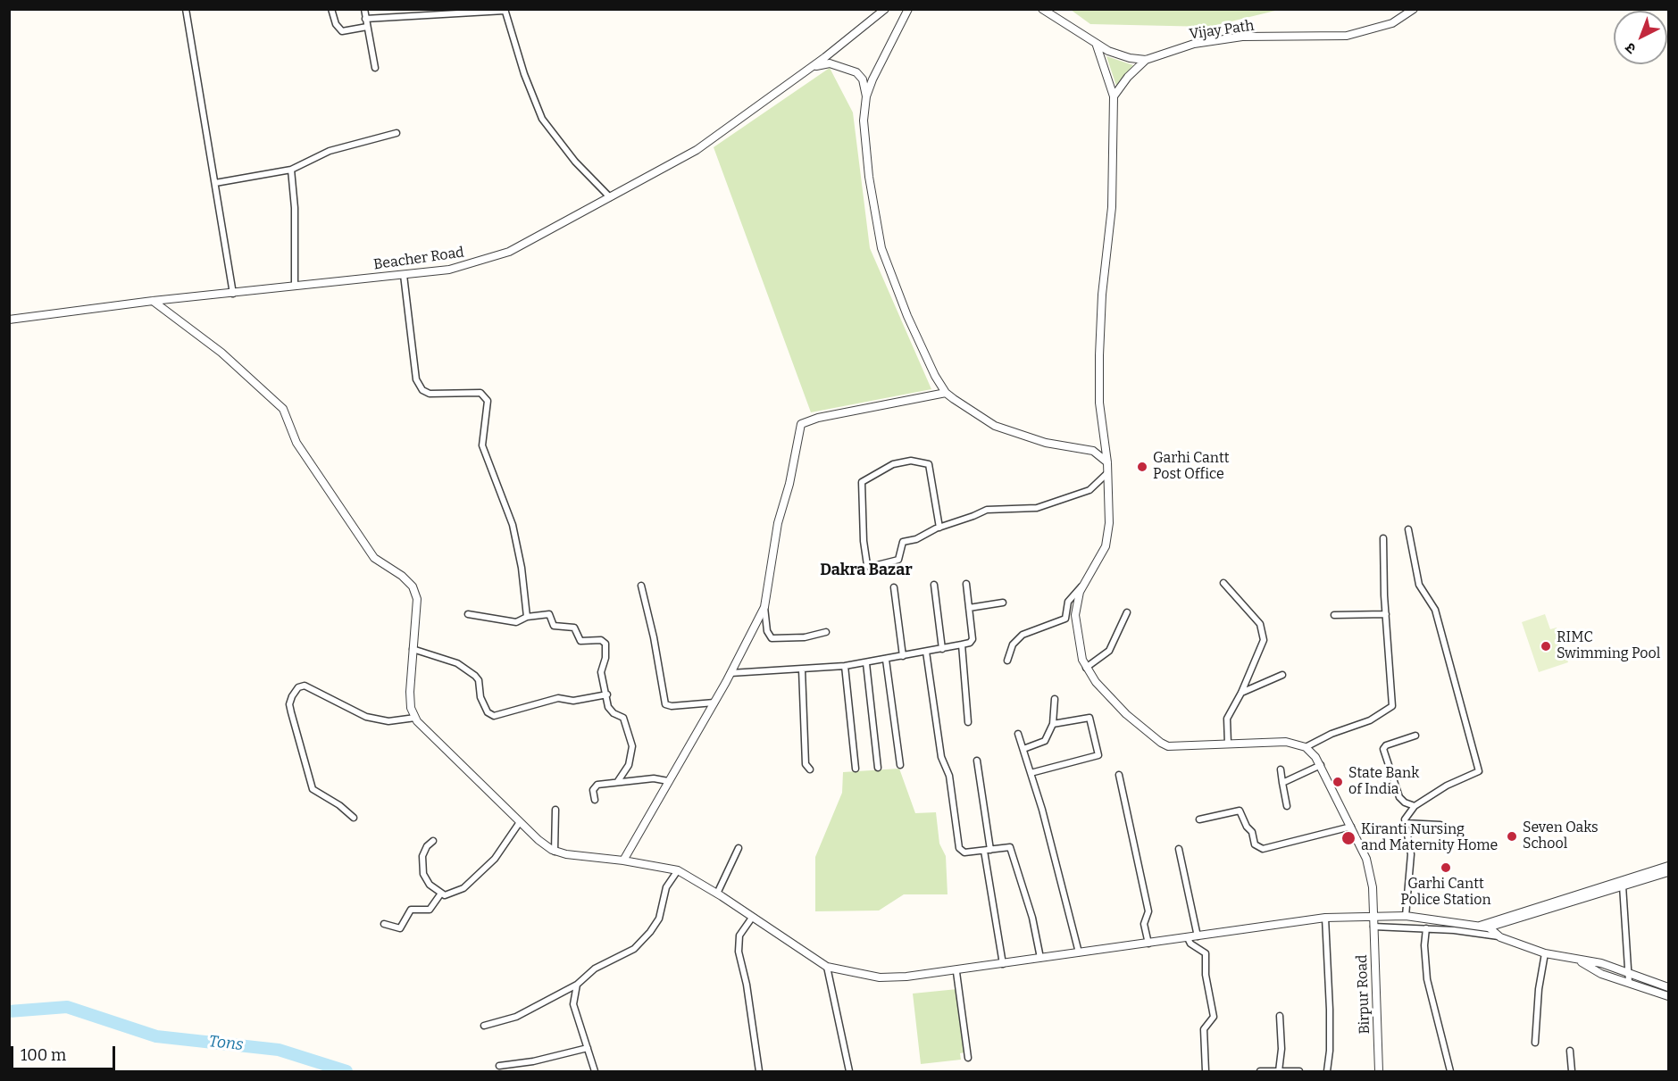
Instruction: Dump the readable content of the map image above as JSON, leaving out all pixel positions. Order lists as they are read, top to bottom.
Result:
{
  "streets": {
    "street": ["Vijay Path", "Beacher Road", "Birpur Road"]
  },
  "districts": ["Dakra Bazar"],
  "water": ["Tons"],
  "places": [
    "Garhi Cantt Post Office",
    "RIMC Swimming Pool",
    "State Bank of India",
    "Seven Oaks School",
    "Kiranti Nursing and Maternity Home",
    "Garhi Cantt Police Station"
  ],
  "scale_bar": "100 m",
  "north": "bottom left"
}
